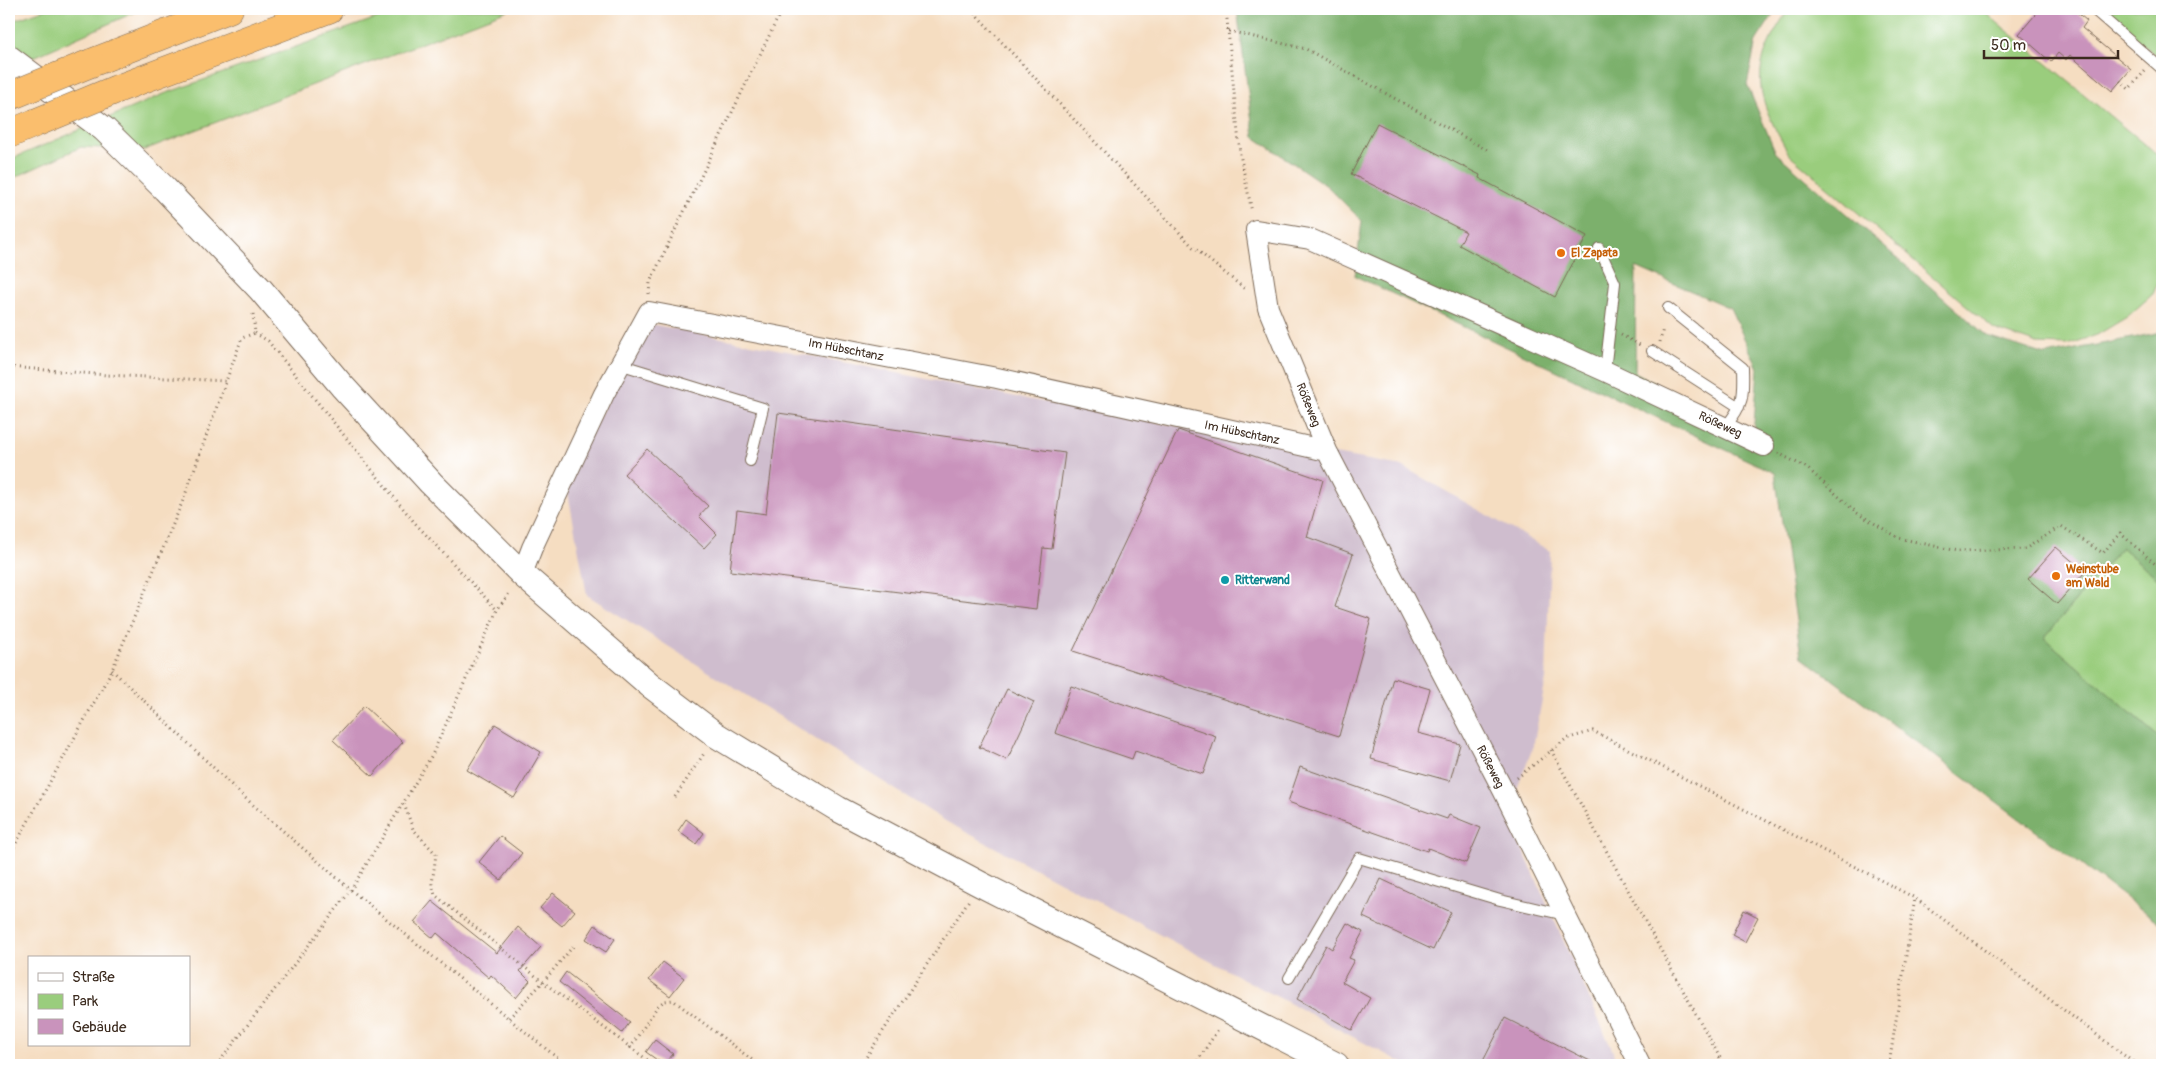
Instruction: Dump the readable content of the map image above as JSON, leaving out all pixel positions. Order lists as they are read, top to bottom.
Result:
{
  "streets": {
    "street": ["Im Hübschtanz", "Rößeweg"]
  },
  "crossings": [
    ["Im Hübschtanz", "Rößeweg"]
  ],
  "places": ["El Zapata", "Weinstube am Wald", "Ritterwand"],
  "legend": ["Straße", "Park", "Gebäude"],
  "scale_bar": "50 m"
}
